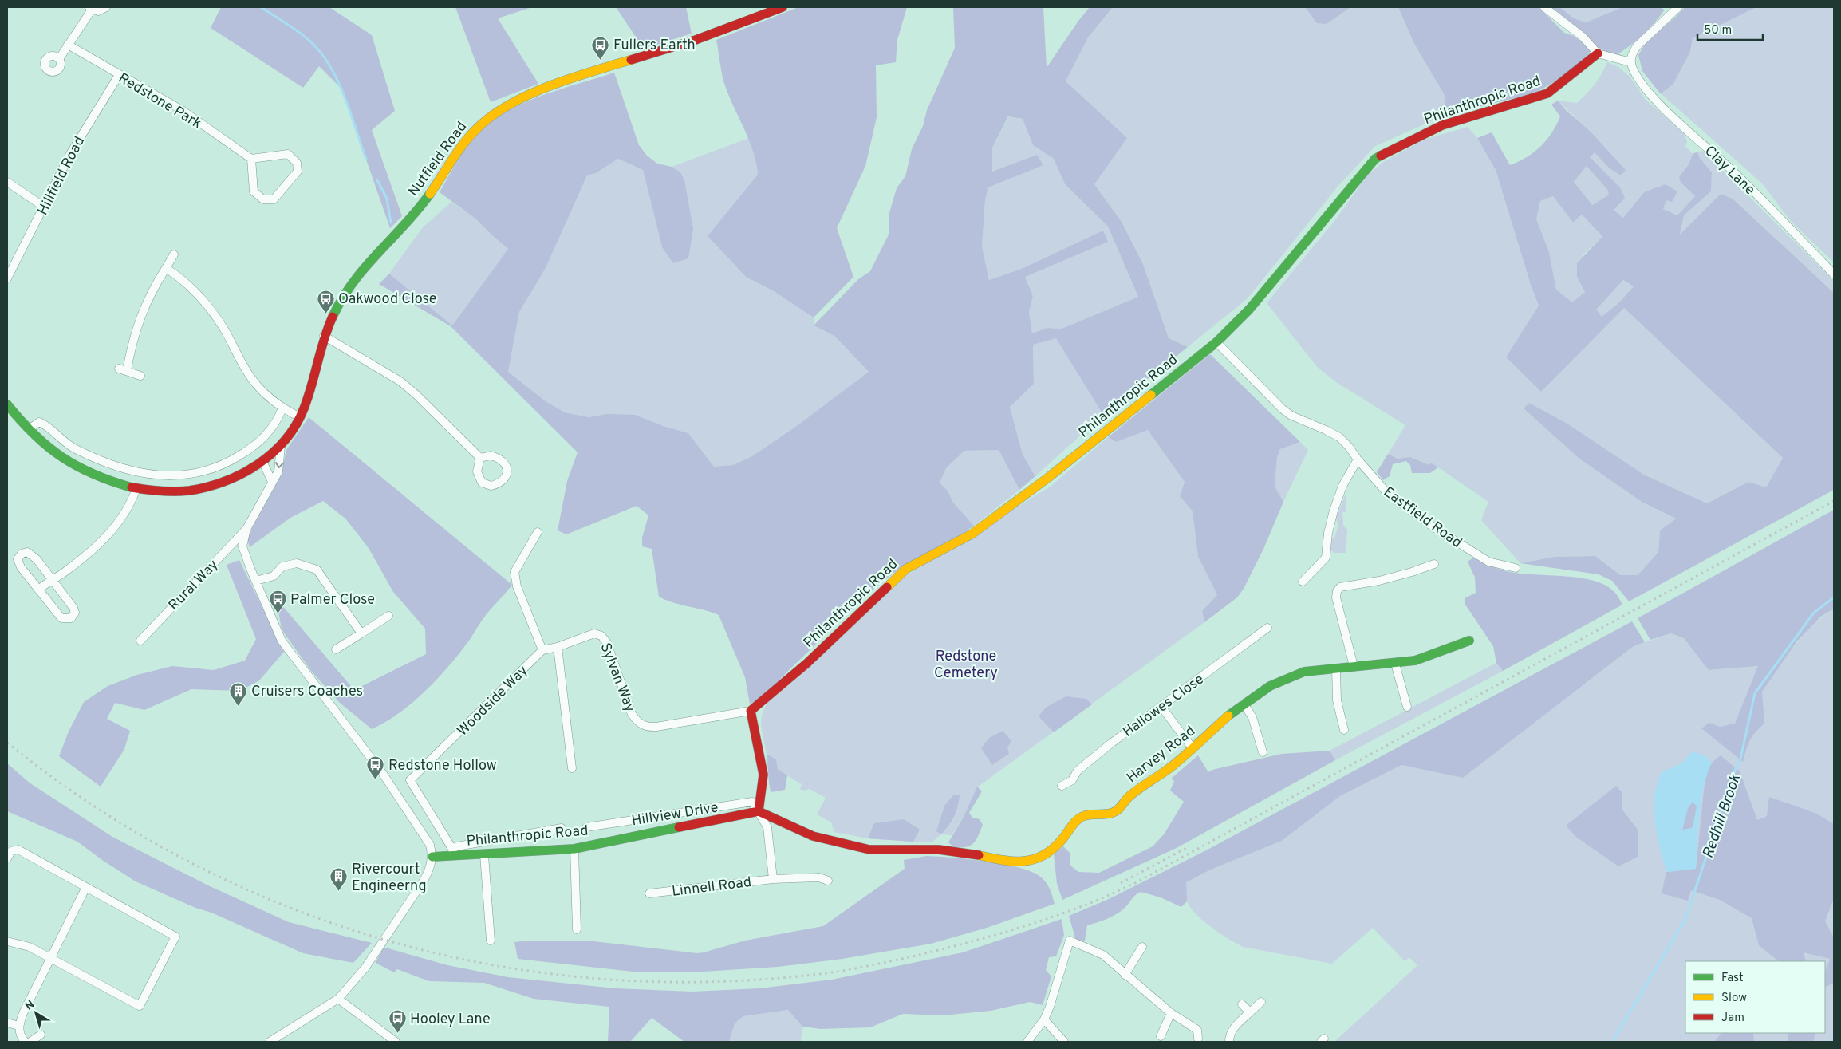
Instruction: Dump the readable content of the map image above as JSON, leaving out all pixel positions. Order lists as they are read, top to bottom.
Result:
{
  "streets": {
    "street": [
      "Philanthropic Road",
      "Redstone Park",
      "Nutfield Road",
      "Clay Lane",
      "Hillfield Road",
      "Eastfield Road",
      "Rural Way",
      "Sylvan Way",
      "Woodside Way",
      "Hallowes Close",
      "Harvey Road",
      "Hillview Drive",
      "Linnell Road"
    ]
  },
  "crossings": [
    ["Philanthropic Road", "Eastfield Road"],
    ["Philanthropic Road", "Sylvan Way"],
    ["Philanthropic Road", "Woodside Way"],
    ["Philanthropic Road", "Harvey Road"],
    ["Philanthropic Road", "Hillview Drive"],
    ["Redstone Park", "Hillfield Road"],
    ["Sylvan Way", "Woodside Way"],
    ["Harvey Road", "Hillview Drive"]
  ],
  "water": ["Redhill Brook"],
  "parks": ["Redstone Cemetery"],
  "places": {
    "bus stop": [
      "Fullers Earth",
      "Oakwood Close",
      "Palmer Close",
      "Redstone Hollow",
      "Hooley Lane"
    ],
    "building": ["Cruisers Coaches", "Rivercourt Engineerng"]
  },
  "legend": ["Fast", "Slow", "Jam"],
  "scale_bar": "50 m",
  "north": "top left"
}
